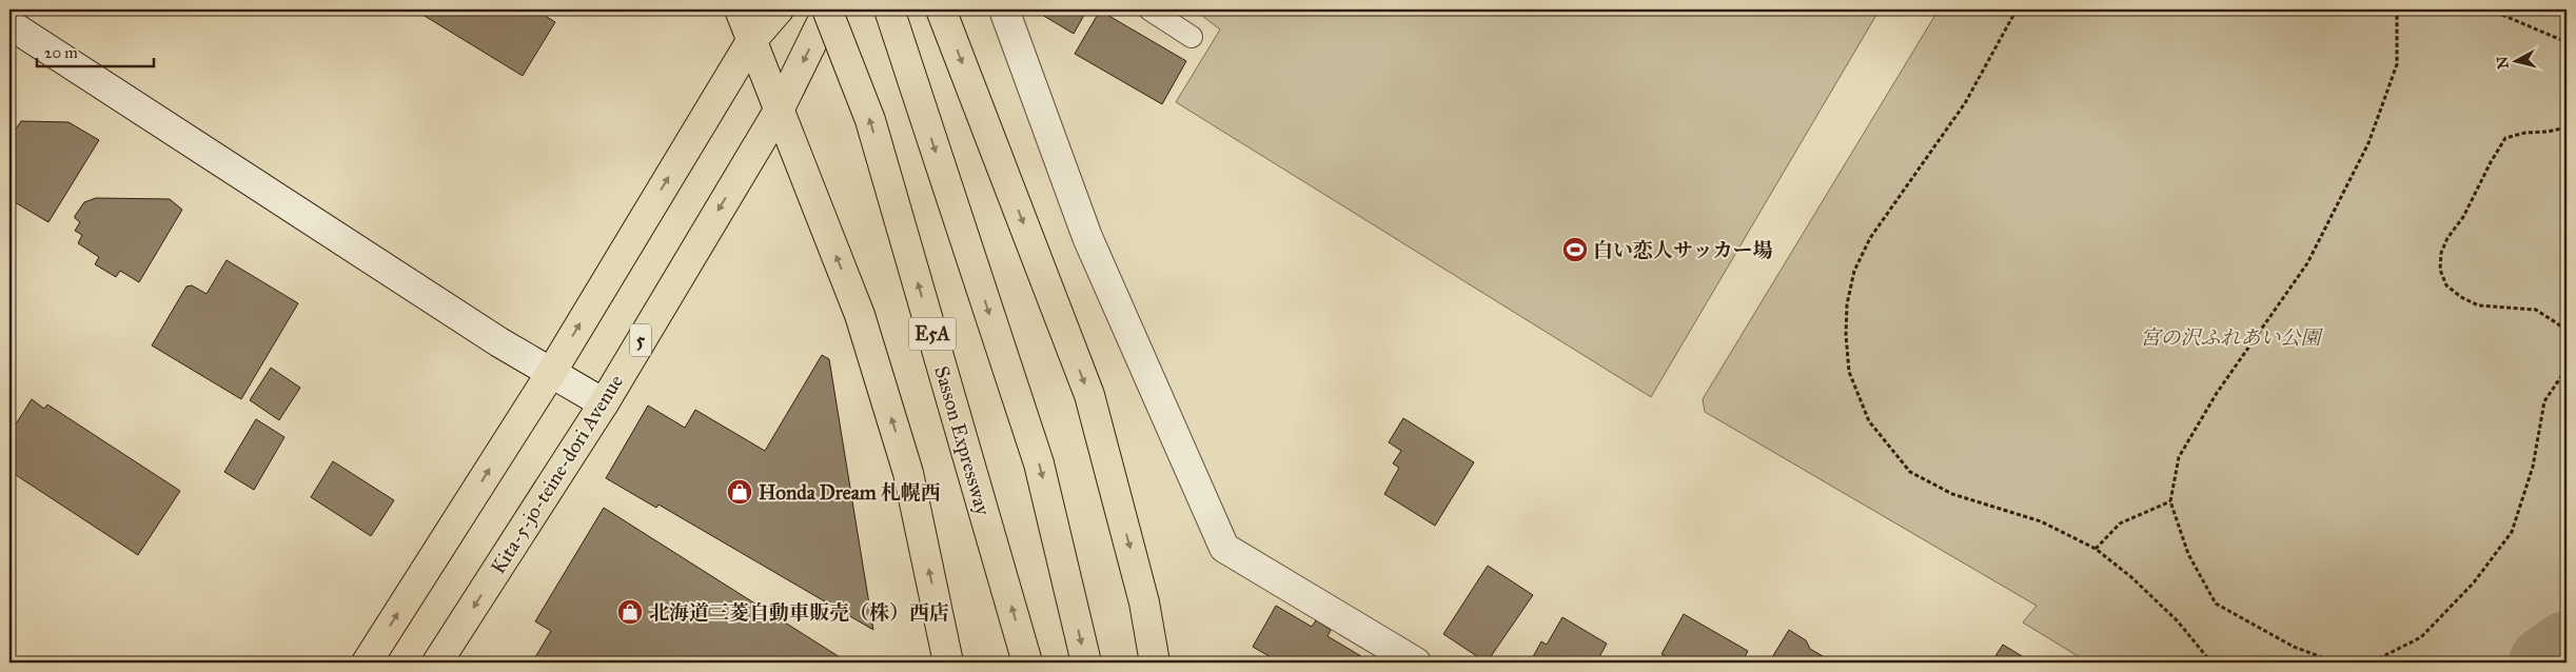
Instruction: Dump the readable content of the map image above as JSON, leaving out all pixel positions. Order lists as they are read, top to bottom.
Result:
{
  "streets": {
    "highway": [
      "E5A",
      "5",
      "Sasson Expressway",
      "Kita-5-jo-teine-dori Avenue"
    ]
  },
  "crossings": [
    ["Sasson Expressway", "Kita-5-jo-teine-dori Avenue"]
  ],
  "parks": ["宮の沢ふれあい公園"],
  "places": {
    "sports": ["白い恋人サッカー場"],
    "shop": ["Honda Dream 札幌西", "北海道三菱自動車販売（株）西店"]
  },
  "scale_bar": "20 m",
  "north": "left"
}
